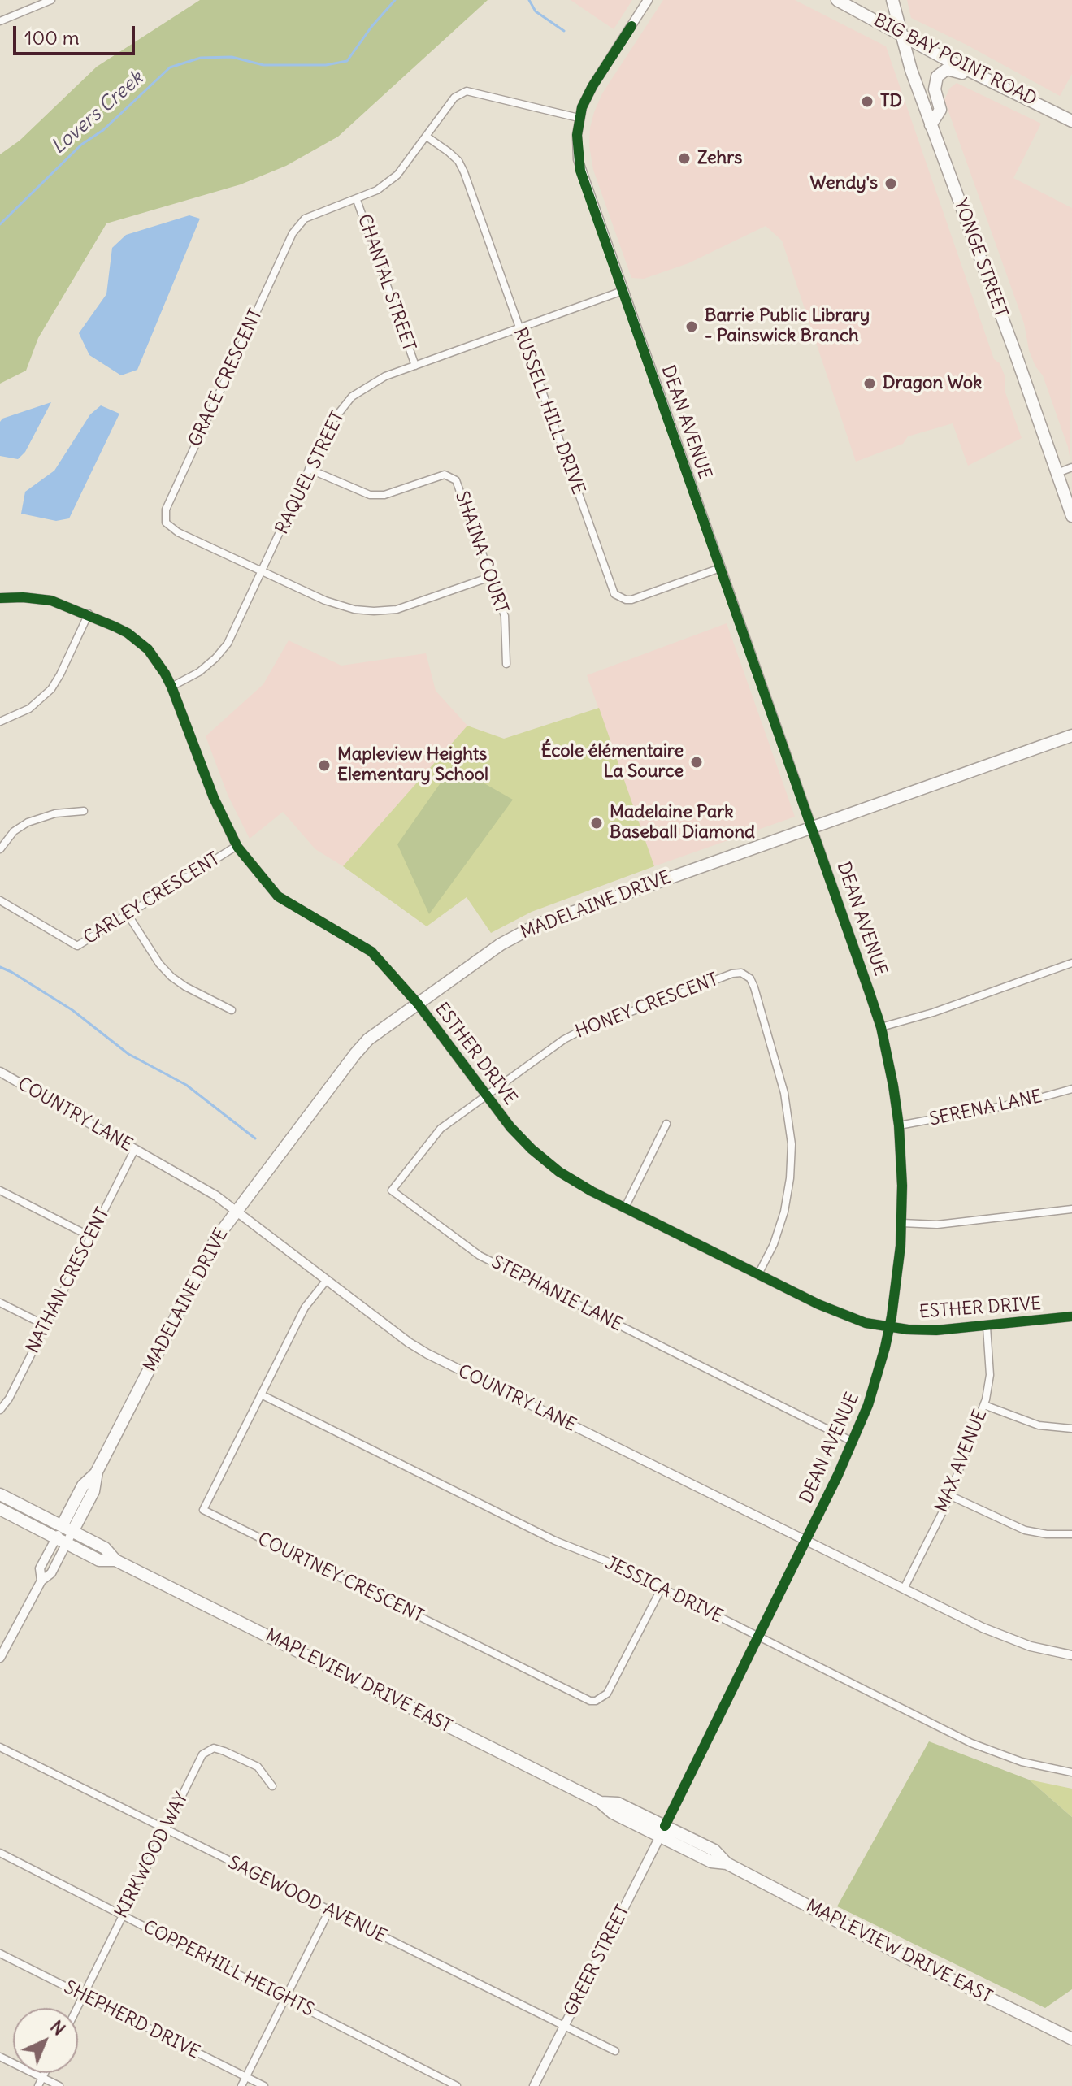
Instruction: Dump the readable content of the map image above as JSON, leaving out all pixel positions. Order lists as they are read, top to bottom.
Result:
{
  "streets": {
    "main road": [
      "BIG BAY POINT ROAD",
      "YONGE STREET",
      "MADELAINE DRIVE",
      "MAPLEVIEW DRIVE EAST"
    ],
    "street": [
      "CHANTAL STREET",
      "GRACE CRESCENT",
      "RUSSELL HILL DRIVE",
      "DEAN AVENUE",
      "RAQUEL STREET",
      "SHAINA COURT",
      "CARLEY CRESCENT",
      "HONEY CRESCENT",
      "ESTHER DRIVE",
      "SERENA LANE",
      "COUNTRY LANE",
      "NATHAN CRESCENT",
      "STEPHANIE LANE",
      "MAX AVENUE",
      "COURTNEY CRESCENT",
      "JESSICA DRIVE",
      "KIRKWOOD WAY",
      "SAGEWOOD AVENUE",
      "GREER STREET",
      "COPPERHILL HEIGHTS",
      "SHEPHERD DRIVE"
    ]
  },
  "crossings": [
    ["BIG BAY POINT ROAD", "YONGE STREET"],
    ["CHANTAL STREET", "GRACE CRESCENT"],
    ["CHANTAL STREET", "RAQUEL STREET"],
    ["GRACE CRESCENT", "RUSSELL HILL DRIVE"],
    ["GRACE CRESCENT", "DEAN AVENUE"],
    ["GRACE CRESCENT", "RAQUEL STREET"],
    ["GRACE CRESCENT", "SHAINA COURT"],
    ["RUSSELL HILL DRIVE", "DEAN AVENUE"],
    ["RUSSELL HILL DRIVE", "RAQUEL STREET"],
    ["DEAN AVENUE", "RAQUEL STREET"],
    ["DEAN AVENUE", "MADELAINE DRIVE"],
    ["DEAN AVENUE", "ESTHER DRIVE"],
    ["DEAN AVENUE", "SERENA LANE"],
    ["DEAN AVENUE", "COUNTRY LANE"],
    ["DEAN AVENUE", "STEPHANIE LANE"],
    ["DEAN AVENUE", "JESSICA DRIVE"],
    ["DEAN AVENUE", "MAPLEVIEW DRIVE EAST"],
    ["DEAN AVENUE", "GREER STREET"],
    ["RAQUEL STREET", "SHAINA COURT"],
    ["RAQUEL STREET", "ESTHER DRIVE"],
    ["CARLEY CRESCENT", "ESTHER DRIVE"],
    ["MADELAINE DRIVE", "ESTHER DRIVE"],
    ["MADELAINE DRIVE", "COUNTRY LANE"],
    ["MADELAINE DRIVE", "MAPLEVIEW DRIVE EAST"],
    ["HONEY CRESCENT", "ESTHER DRIVE"],
    ["HONEY CRESCENT", "STEPHANIE LANE"],
    ["ESTHER DRIVE", "STEPHANIE LANE"],
    ["ESTHER DRIVE", "MAX AVENUE"],
    ["COUNTRY LANE", "NATHAN CRESCENT"],
    ["COUNTRY LANE", "MAX AVENUE"],
    ["COUNTRY LANE", "COURTNEY CRESCENT"],
    ["COURTNEY CRESCENT", "JESSICA DRIVE"],
    ["MAPLEVIEW DRIVE EAST", "GREER STREET"],
    ["KIRKWOOD WAY", "SAGEWOOD AVENUE"],
    ["KIRKWOOD WAY", "COPPERHILL HEIGHTS"],
    ["KIRKWOOD WAY", "SHEPHERD DRIVE"],
    ["SAGEWOOD AVENUE", "GREER STREET"]
  ],
  "water": ["Lovers Creek"],
  "places": [
    "TD",
    "Zehrs",
    "Wendy's",
    "Barrie Public Library - Painswick Branch",
    "Dragon Wok",
    "École élémentaire La Source",
    "Mapleview Heights Elementary School",
    "Madelaine Park Baseball Diamond"
  ],
  "scale_bar": "100 m",
  "north": "top right"
}
